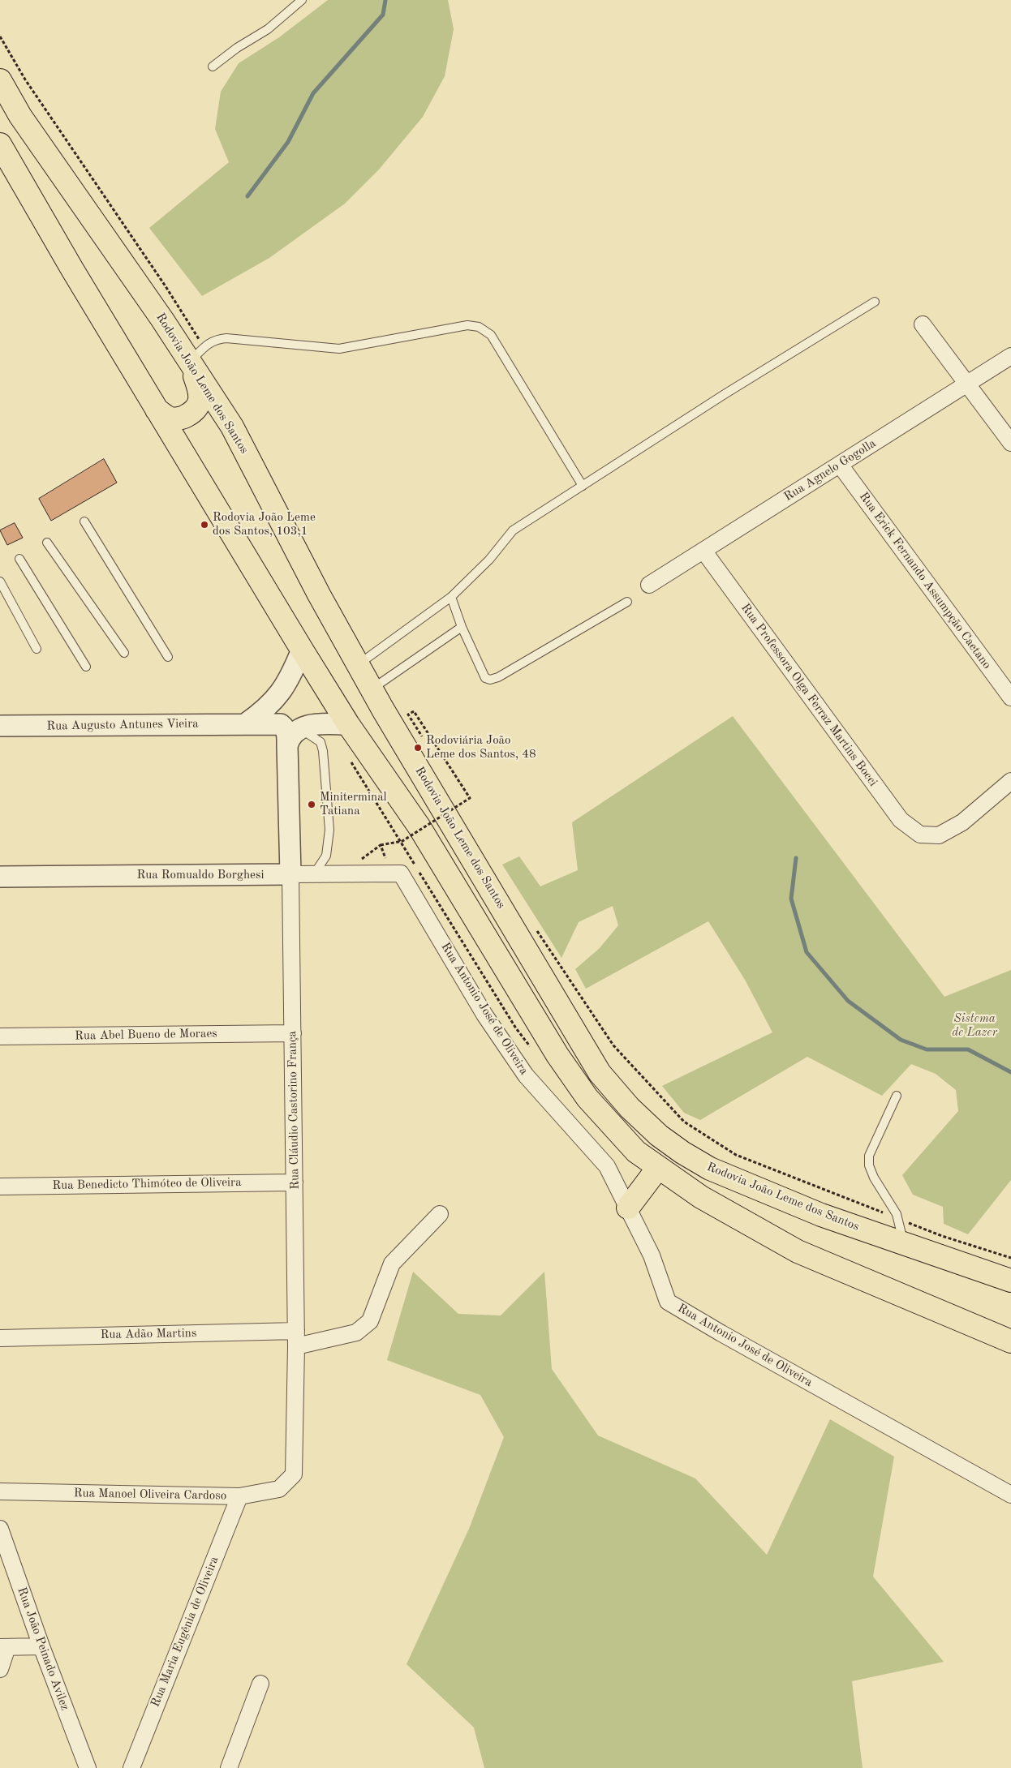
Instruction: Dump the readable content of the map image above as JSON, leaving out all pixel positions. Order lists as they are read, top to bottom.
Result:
{
  "streets": {
    "main road": ["Rodovia João Leme dos Santos"],
    "street": [
      "Rua Agnelo Gogolla",
      "Rua Erick Fernando Assumpção Caetano",
      "Rua Professora Olga Ferraz Martins Bocci",
      "Rua Augusto Antunes Vieira",
      "Rua Romualdo Borghesi",
      "Rua Antonio José de Oliveira",
      "Rua Abel Bueno de Moraes",
      "Rua Cláudio Castorino França",
      "Rua Benedicto Thimóteo de Oliveira",
      "Rua Adão Martins",
      "Rua Manoel Oliveira Cardoso",
      "Rua Maria Eugênia de Oliveira",
      "Rua João Peinado Avilez"
    ]
  },
  "crossings": [
    ["Rua Agnelo Gogolla", "Rua Erick Fernando Assumpção Caetano"],
    ["Rua Agnelo Gogolla", "Rua Professora Olga Ferraz Martins Bocci"],
    ["Rua Augusto Antunes Vieira", "Rua Cláudio Castorino França"],
    ["Rua Romualdo Borghesi", "Rua Antonio José de Oliveira"],
    ["Rua Romualdo Borghesi", "Rua Cláudio Castorino França"],
    ["Rua Abel Bueno de Moraes", "Rua Cláudio Castorino França"],
    ["Rua Cláudio Castorino França", "Rua Benedicto Thimóteo de Oliveira"],
    ["Rua Cláudio Castorino França", "Rua Adão Martins"],
    ["Rua Cláudio Castorino França", "Rua Manoel Oliveira Cardoso"],
    ["Rua Manoel Oliveira Cardoso", "Rua Maria Eugênia de Oliveira"]
  ],
  "parks": ["Sistema de Lazer"],
  "places": ["Rodovia João Leme dos Santos, 103,1", "Rodoviária João Leme dos Santos, 48", "Miniterminal Tatiana"]
}
